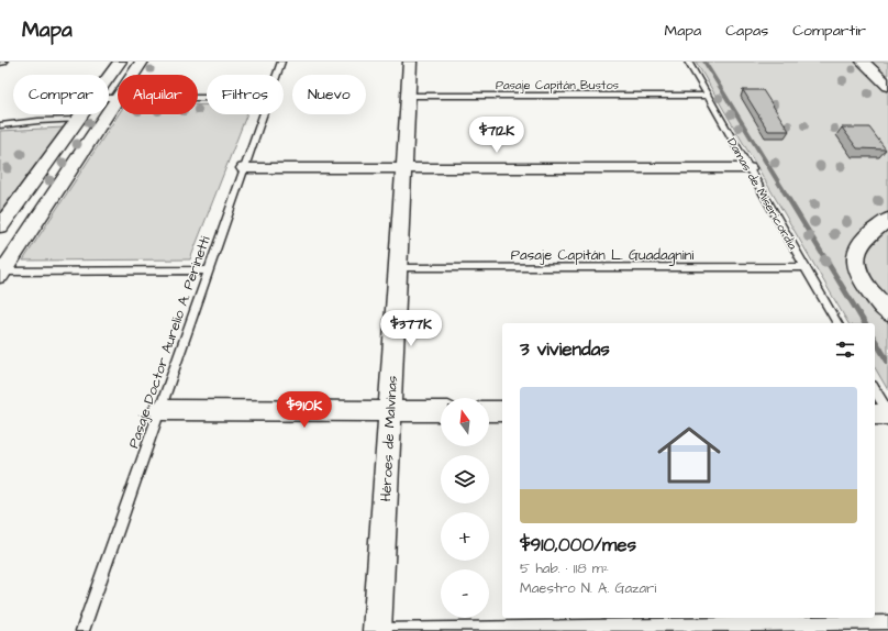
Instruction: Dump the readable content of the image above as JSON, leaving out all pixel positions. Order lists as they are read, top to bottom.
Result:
{
  "streets": {
    "street": ["Héroes de Malvinas"],
    "lane": [
      "Pasaje Capitán Bustos",
      "Damas de Misericordia",
      "Pasaje Capitán L. Guadagnini",
      "Pasaje Doctor Aurelio A. Perinetti"
    ]
  },
  "crossings": [
    ["Pasaje Capitán Bustos", "Damas de Misericordia"],
    ["Pasaje Capitán Bustos", "Héroes de Malvinas"],
    ["Damas de Misericordia", "Pasaje Capitán L. Guadagnini"],
    ["Pasaje Capitán L. Guadagnini", "Héroes de Malvinas"]
  ],
  "north": "top",
  "page": {
    "header": "Mapa",
    "nav": ["Mapa", "Capas", "Compartir"],
    "chip": [
      "Comprar",
      "Alquilar",
      "Filtros",
      "Nuevo"
    ],
    "price": ["$712K", "$377K", "$910K"],
    "heading": "3 viviendas",
    "list": [
      {
        "name": "$910,000/mes",
        "note": "5 hab. · 118 m² · Maestro N. A. Gazari"
      }
    ],
    "map_buttons": ["+", "−"]
  }
}
